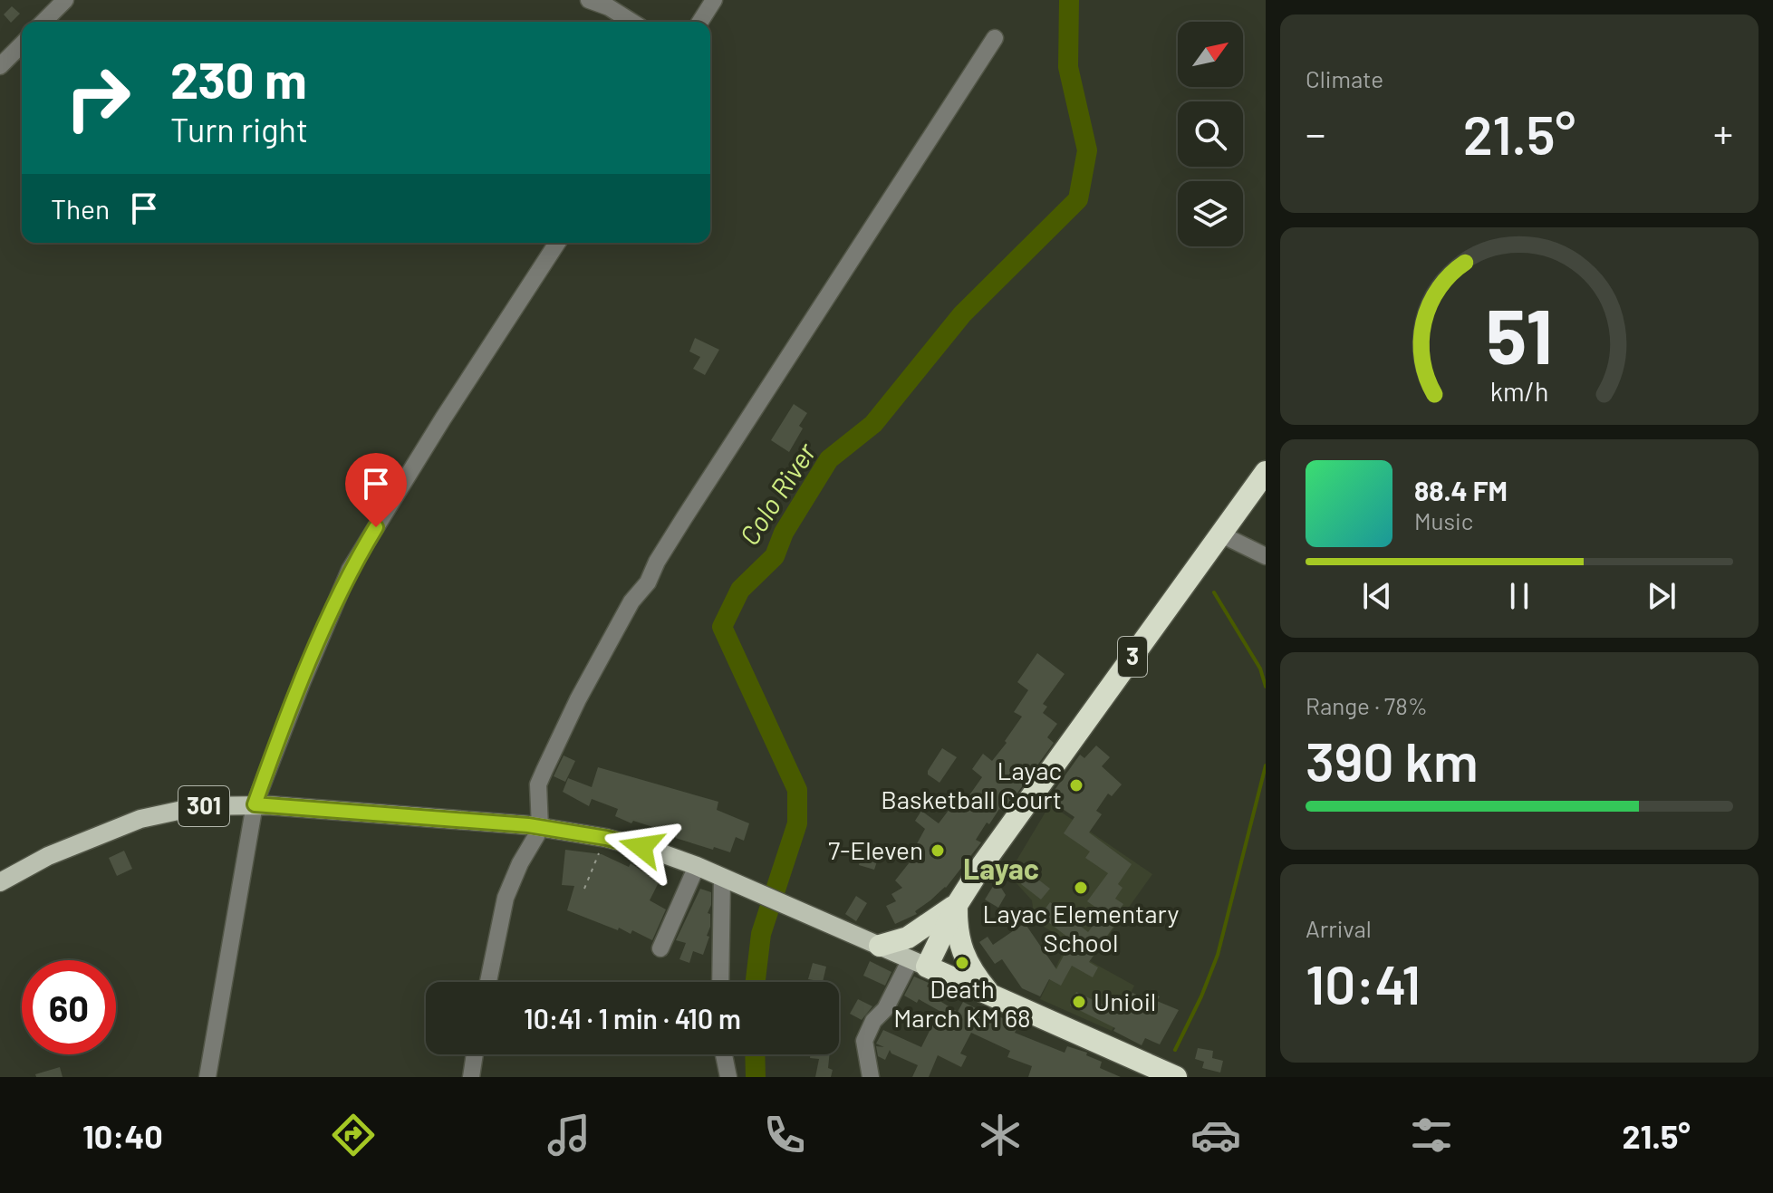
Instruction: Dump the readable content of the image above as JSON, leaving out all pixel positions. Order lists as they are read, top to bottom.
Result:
{
  "streets": {
    "highway": ["3"],
    "main road": ["301"]
  },
  "crossings": [
    ["3", "301"]
  ],
  "districts": ["Layac"],
  "water": ["Colo River"],
  "places": [
    "Layac Basketball Court",
    "7-Eleven",
    "Layac Elementary School",
    "Death March KM 68",
    "Unioil"
  ],
  "north": "top right",
  "page": {
    "tile": [
      "Climate",
      ["Range · 78%", "390 km"],
      ["Arrival", "10:41"]
    ],
    "turn": ["230 m", "Turn right"],
    "heat": ["−", "21.5°", "+"],
    "then": "Then",
    "song": ["88.4 FM", "Music"],
    "limit": "60",
    "trip": "10:41 · 1 min · 410 m",
    "tabs": ["10:40", "21.5°"],
    "gauge": ["51", "km/h"]
  }
}
